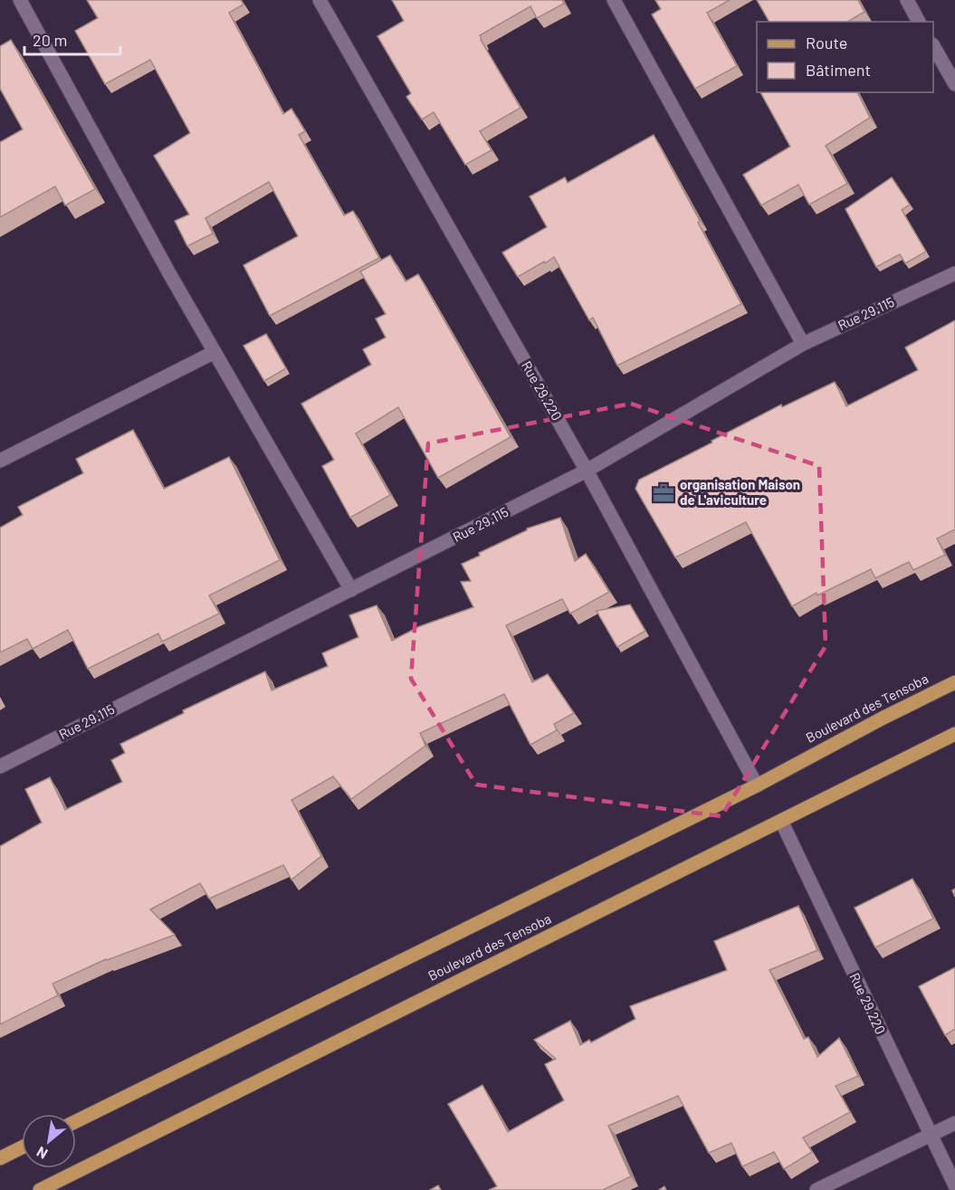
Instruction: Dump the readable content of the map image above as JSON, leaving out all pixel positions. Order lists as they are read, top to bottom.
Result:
{
  "streets": {
    "main road": ["Boulevard des Tensoba"],
    "street": ["Rue 29.115", "Rue 29.220"]
  },
  "crossings": [
    ["Rue 29.115", "Rue 29.220"],
    ["Rue 29.220", "Boulevard des Tensoba"]
  ],
  "places": {
    "office": ["organisation Maison de L'aviculture"]
  },
  "legend": ["Route", "Bâtiment"],
  "scale_bar": "20 m",
  "north": "bottom left"
}
